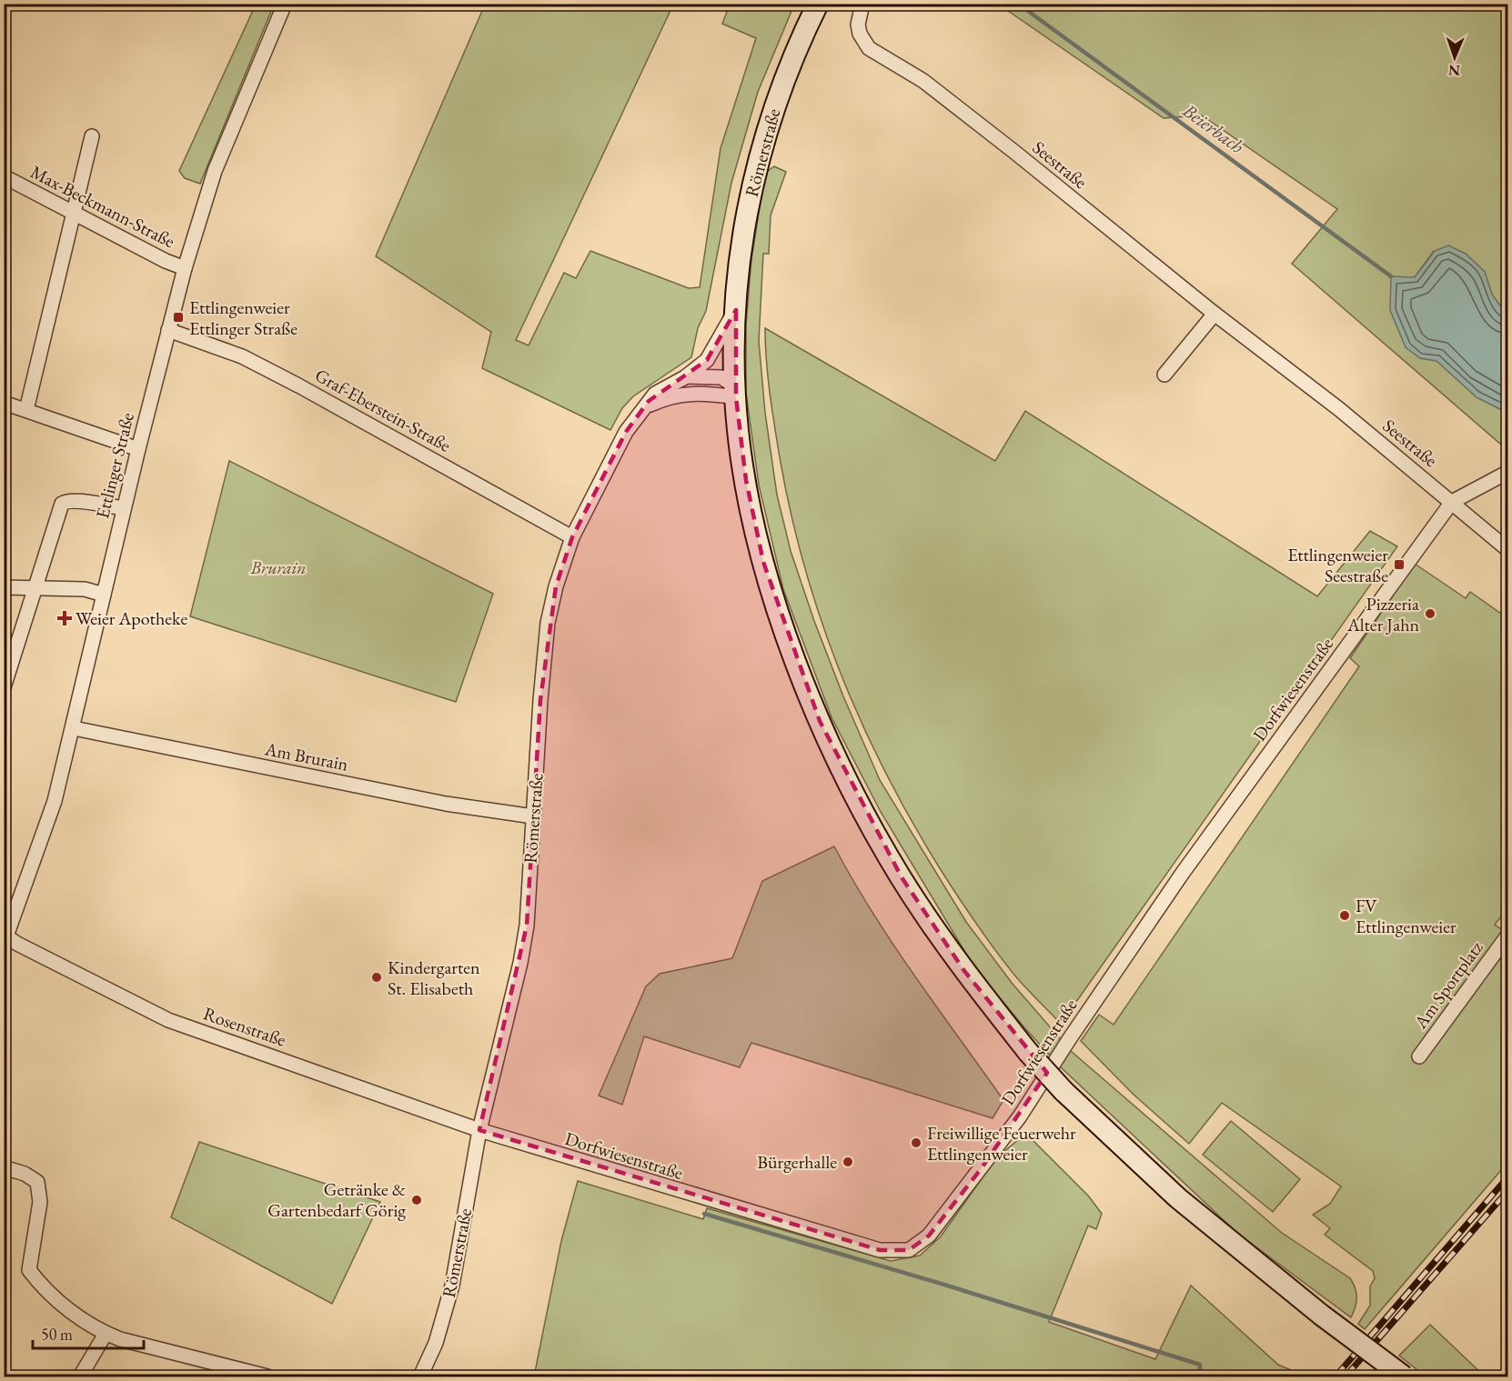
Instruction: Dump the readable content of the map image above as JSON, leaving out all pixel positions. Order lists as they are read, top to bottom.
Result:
{
  "streets": {
    "main road": ["Römerstraße"],
    "street": [
      "Seestraße",
      "Max-Beckmann-Straße",
      "Graf-Eberstein-Straße",
      "Ettlinger Straße",
      "Dorfwiesenstraße",
      "Am Brurain",
      "Am Sportplatz",
      "Rosenstraße"
    ]
  },
  "crossings": [
    ["Römerstraße", "Graf-Eberstein-Straße"],
    ["Römerstraße", "Dorfwiesenstraße"],
    ["Römerstraße", "Am Brurain"],
    ["Römerstraße", "Rosenstraße"],
    ["Seestraße", "Dorfwiesenstraße"],
    ["Max-Beckmann-Straße", "Ettlinger Straße"],
    ["Graf-Eberstein-Straße", "Ettlinger Straße"],
    ["Ettlinger Straße", "Am Brurain"],
    ["Ettlinger Straße", "Rosenstraße"],
    ["Dorfwiesenstraße", "Rosenstraße"]
  ],
  "water": ["Beierbach"],
  "parks": ["Brurain"],
  "places": {
    "transit": ["Ettlingenweier Ettlinger Straße", "Ettlingenweier Seestraße"],
    "other": [
      "Pizzeria Alter Jahn",
      "FV Ettlingenweier",
      "Kindergarten St. Elisabeth",
      "Freiwillige Feuerwehr Ettlingenweier",
      "Bürgerhalle",
      "Getränke & Gartenbedarf Görig"
    ],
    "health": ["Weier Apotheke"]
  },
  "scale_bar": "50 m",
  "north": "bottom"
}
